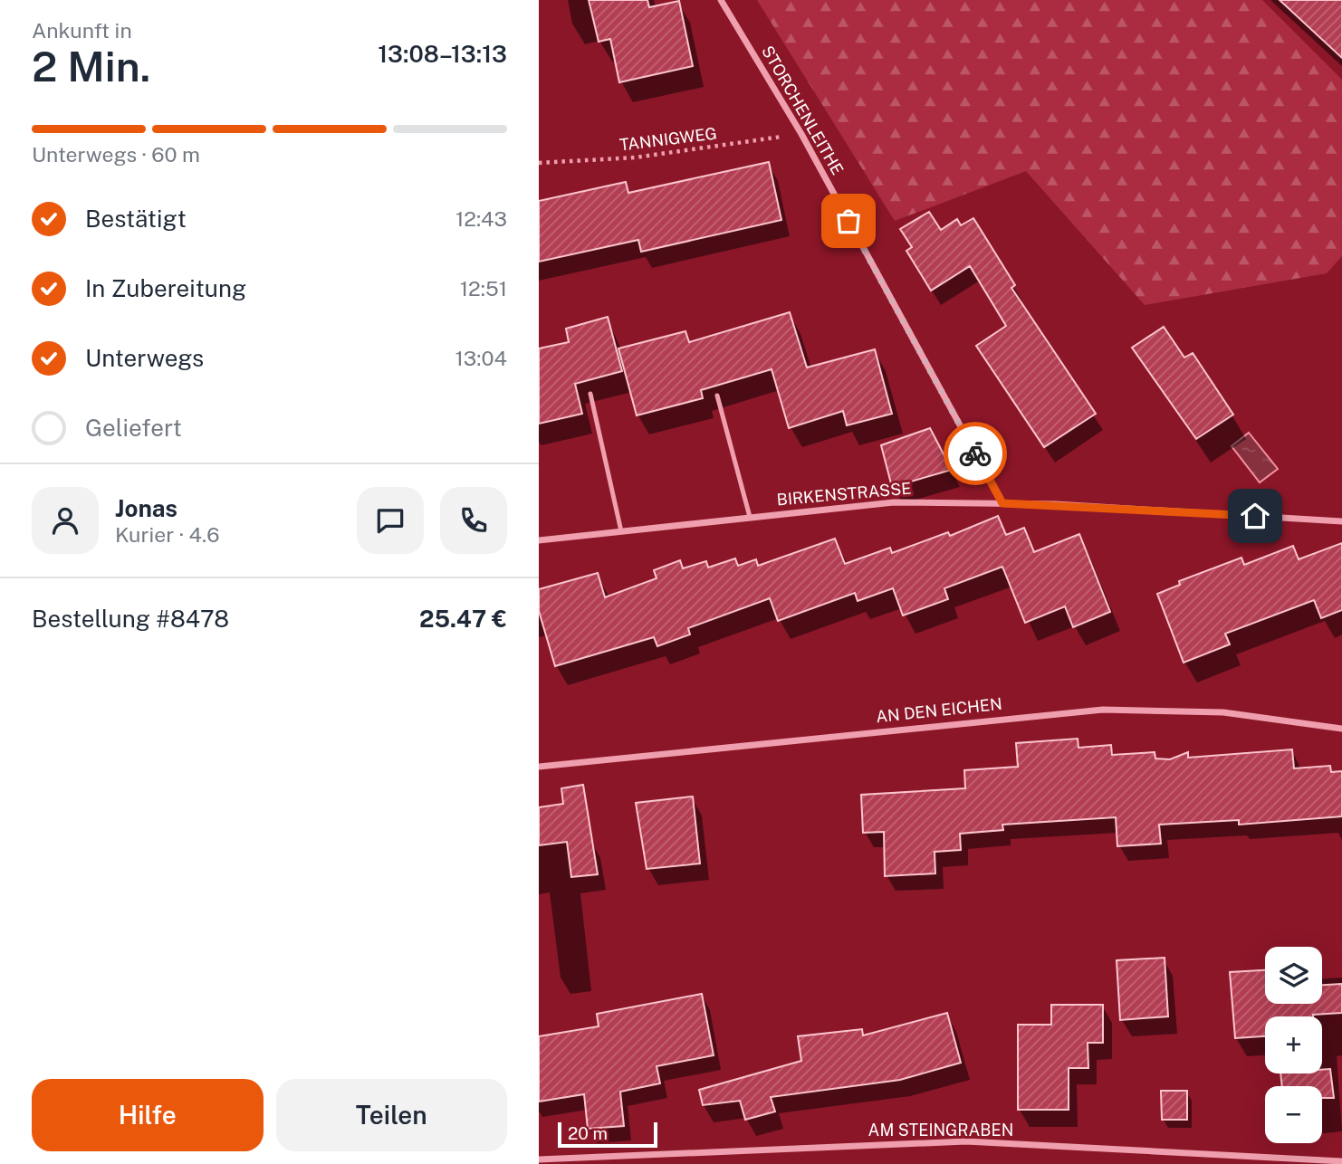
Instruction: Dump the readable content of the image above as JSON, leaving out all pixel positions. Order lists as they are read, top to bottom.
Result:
{
  "streets": {
    "street": [
      "STORCHENLEITHE",
      "BIRKENSTRASSE",
      "AN DEN EICHEN",
      "AM STEINGRABEN"
    ],
    "path": ["TANNIGWEG"]
  },
  "crossings": [
    ["STORCHENLEITHE", "TANNIGWEG"],
    ["STORCHENLEITHE", "BIRKENSTRASSE"]
  ],
  "scale_bar": "20 m",
  "page": {
    "heading": ["2 Min.", "Ankunft in", "13:08–13:13"],
    "panel": [
      "Jonas",
      "Kurier · 4.6",
      "Bestellung #8478",
      "25.47 €"
    ],
    "bar": "Unterwegs · 60 m",
    "list": [
      ["Bestätigt", "12:43"],
      ["In Zubereitung", "12:51"],
      ["Unterwegs", "13:04"],
      "Geliefert"
    ],
    "map_buttons": ["+", "−"],
    "buttons": ["Hilfe", "Teilen"],
    "scale": "20 m"
  }
}
